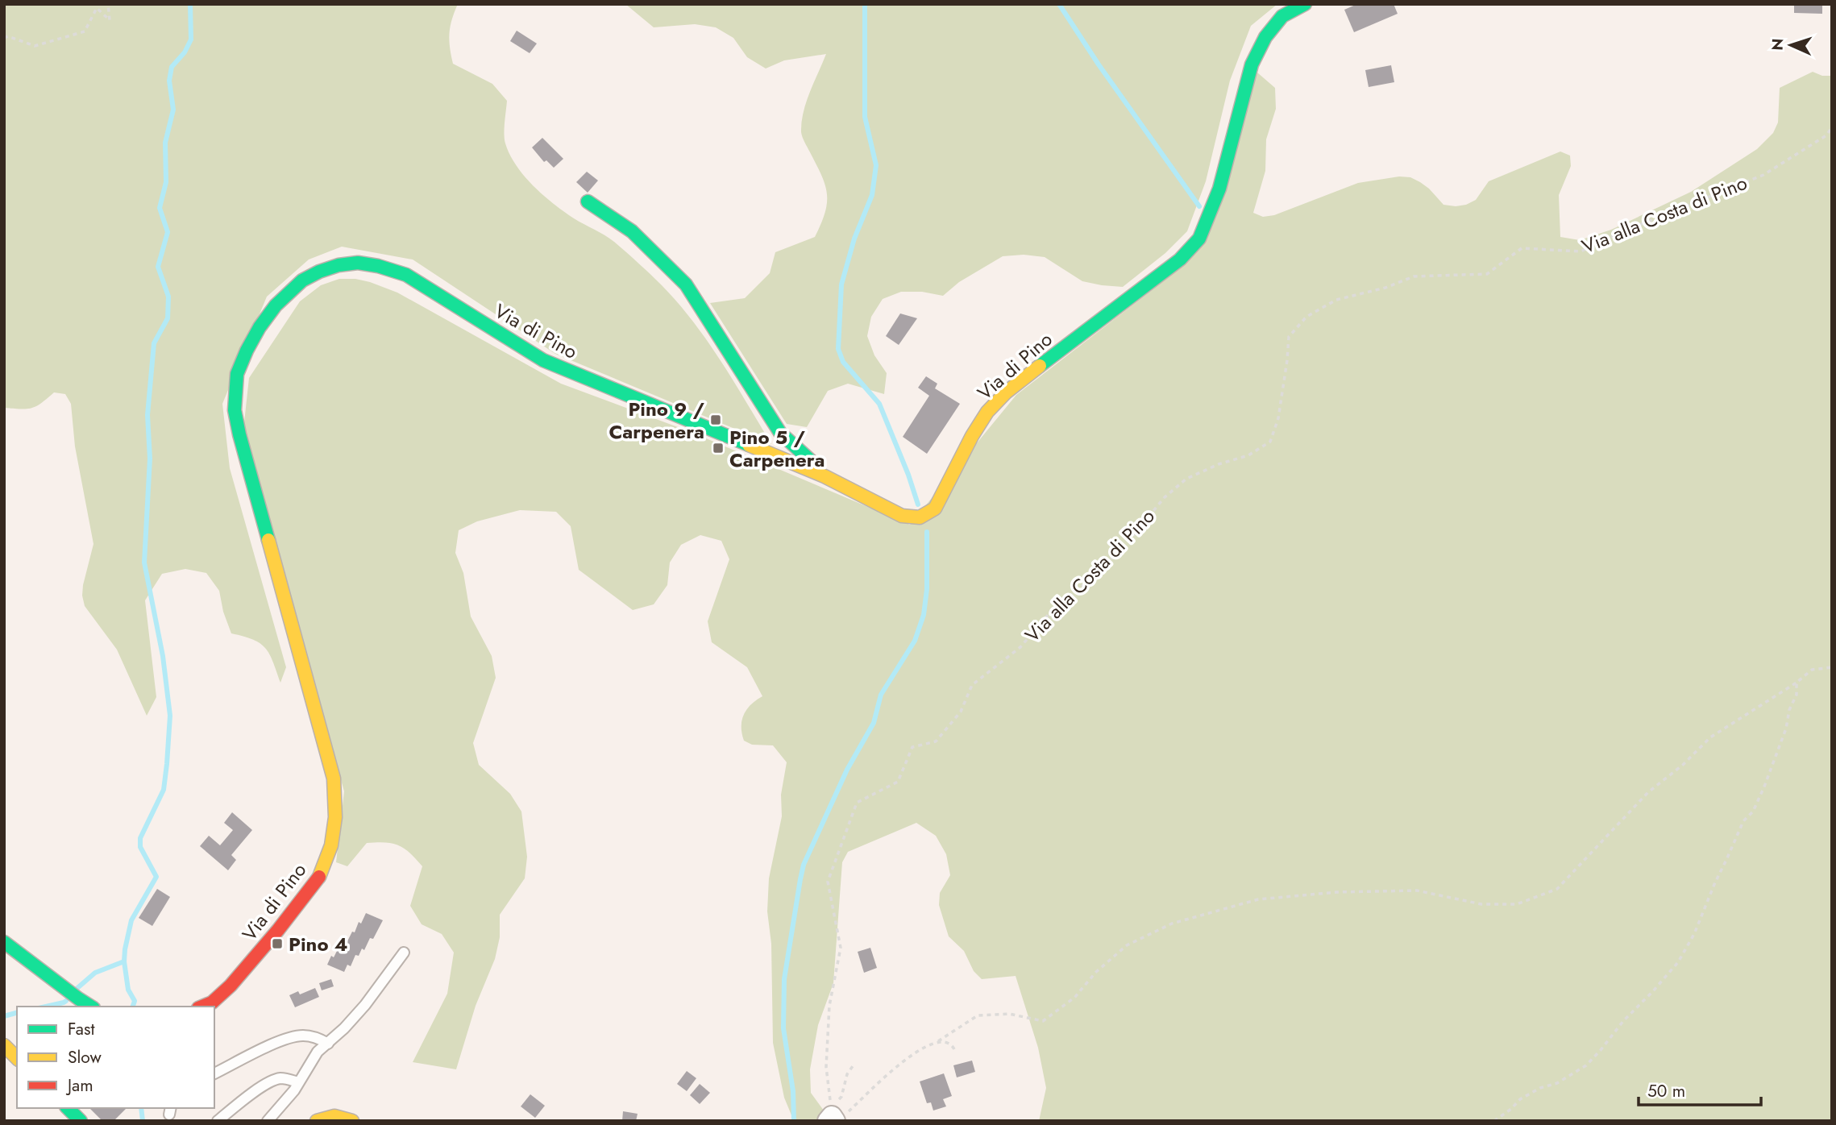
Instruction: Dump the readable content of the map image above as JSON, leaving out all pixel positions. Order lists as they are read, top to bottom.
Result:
{
  "streets": {
    "street": ["Via di Pino"],
    "path": ["Via alla Costa di Pino"]
  },
  "places": {
    "transit": ["Pino 9 / Carpenera", "Pino 5 / Carpenera", "Pino 4"]
  },
  "legend": ["Fast", "Slow", "Jam"],
  "scale_bar": "50 m",
  "north": "left"
}
